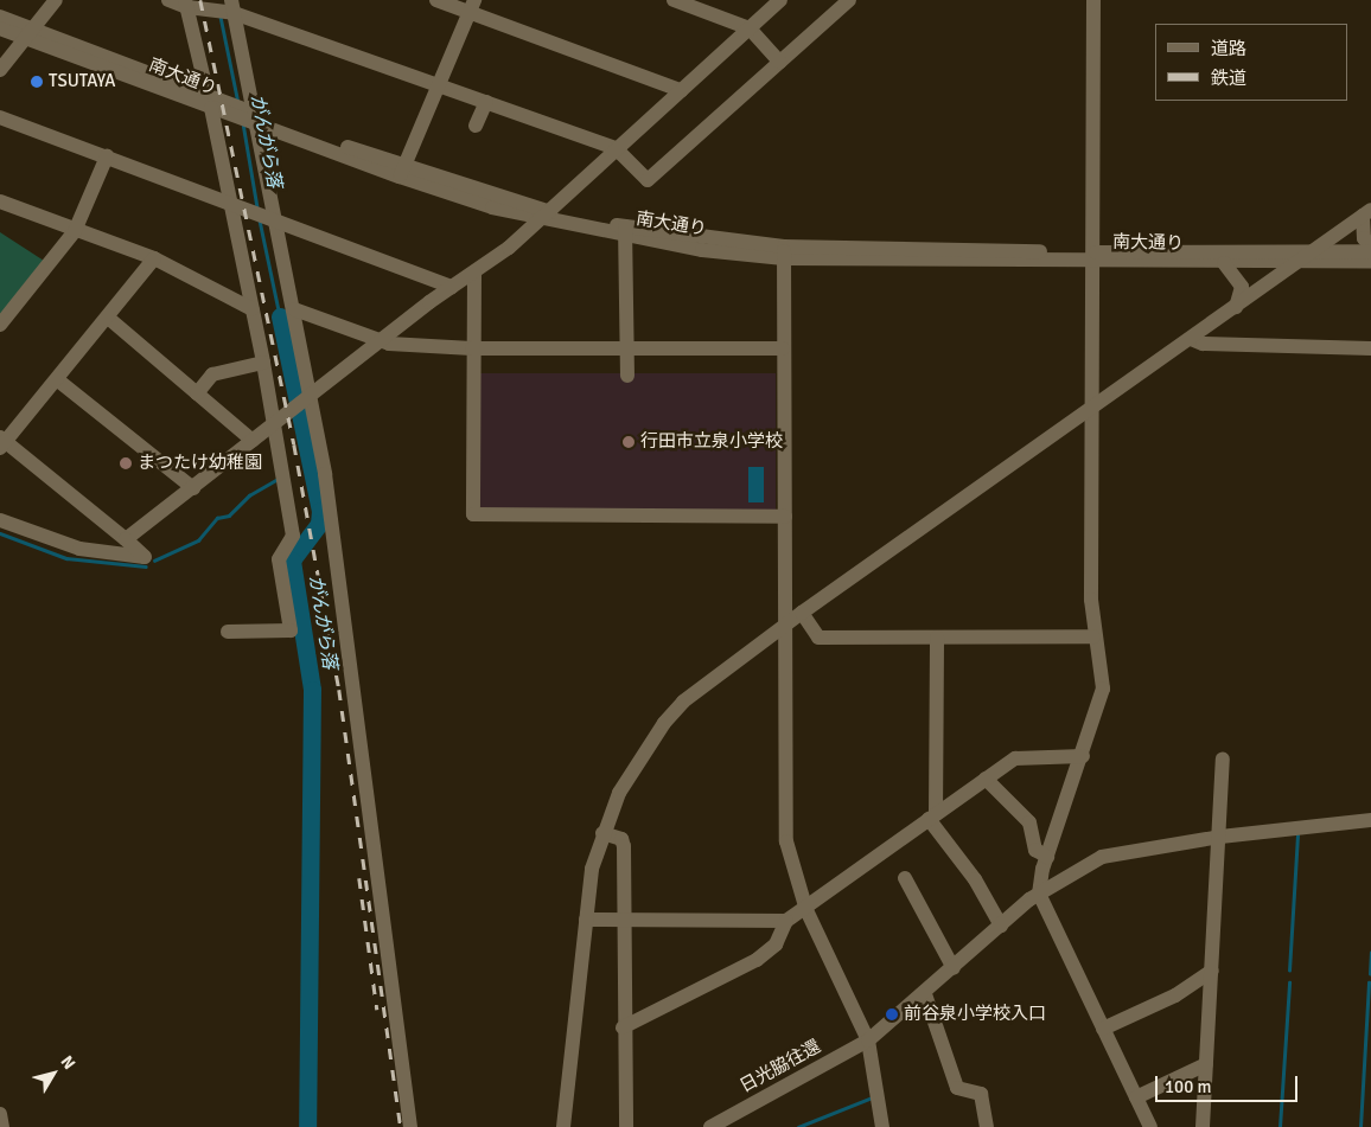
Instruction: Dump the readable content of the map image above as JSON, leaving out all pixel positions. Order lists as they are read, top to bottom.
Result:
{
  "streets": {
    "street": ["南大通り", "日光脇往還"]
  },
  "water": ["がんがら落"],
  "places": [
    "TSUTAYA",
    "行田市立泉小学校",
    "まつたけ幼稚園",
    "前谷泉小学校入口"
  ],
  "legend": ["道路", "鉄道"],
  "scale_bar": "100 m",
  "north": "top right"
}
